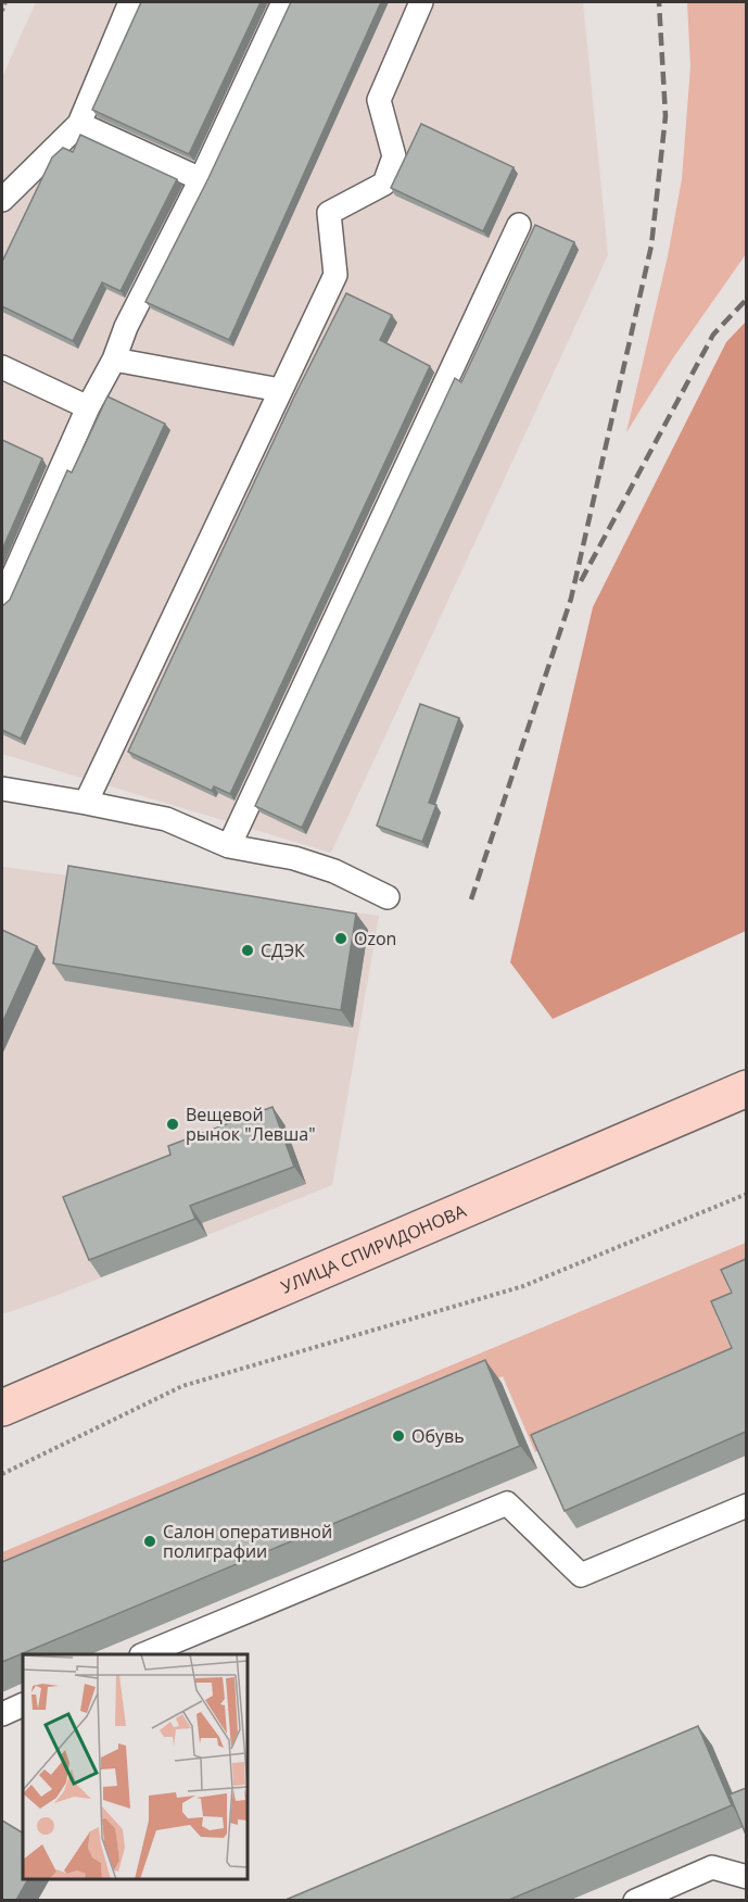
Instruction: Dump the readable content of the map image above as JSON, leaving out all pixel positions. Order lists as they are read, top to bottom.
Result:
{
  "streets": {
    "street": ["УЛИЦА СПИРИДОНОВА"]
  },
  "places": [
    "Ozon",
    "СДЭК",
    "Вещевой рынок \"Левша\"",
    "Обувь",
    "Салон оперативной полиграфии"
  ]
}
